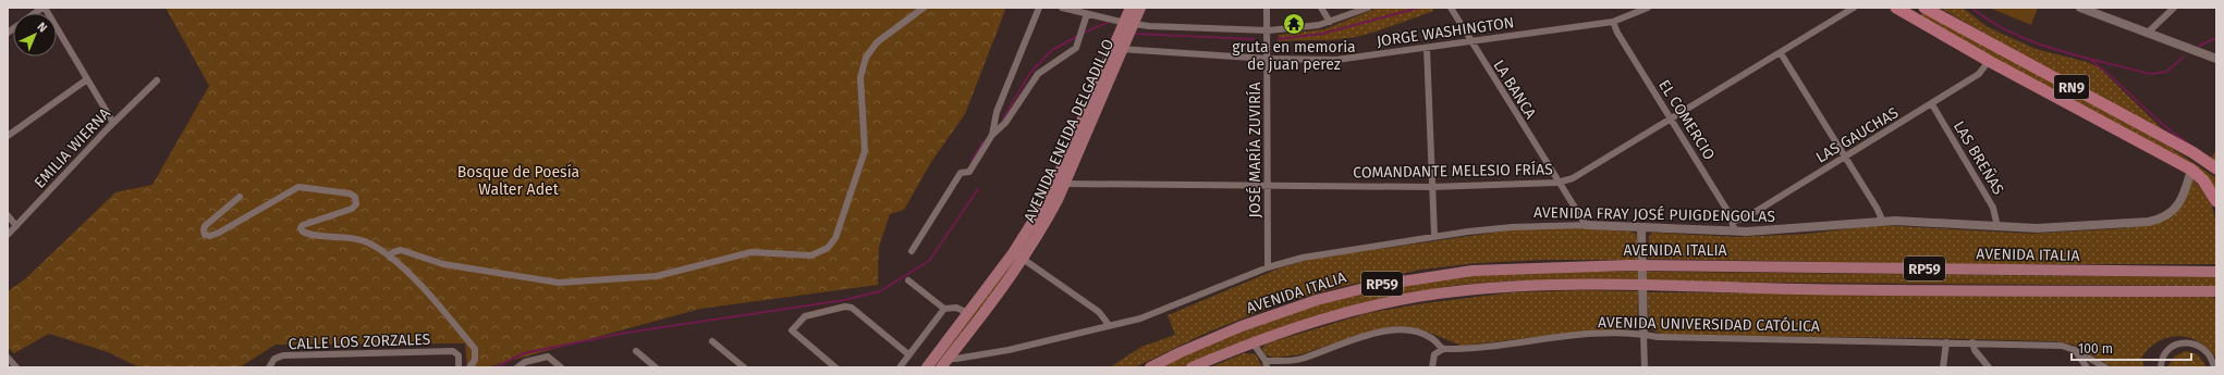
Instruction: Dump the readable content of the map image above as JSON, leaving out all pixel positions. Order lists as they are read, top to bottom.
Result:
{
  "streets": {
    "highway": ["RN9"],
    "main road": ["AVENIDA ENEIDA DELGADILLO", "AVENIDA ITALIA", "RP59"],
    "street": [
      "JORGE WASHINGTON",
      "LA BANCA",
      "EL COMERCIO",
      "LAS GAUCHAS",
      "EMILIA WIERNA",
      "JOSÉ MARÍA ZUVIRÍA",
      "LAS BREÑAS",
      "COMANDANTE MELESIO FRÍAS",
      "AVENIDA FRAY JOSÉ PUIGDENGOLAS",
      "AVENIDA UNIVERSIDAD CATÓLICA",
      "CALLE LOS ZORZALES"
    ]
  },
  "crossings": [
    ["JORGE WASHINGTON", "LA BANCA"],
    ["JORGE WASHINGTON", "EL COMERCIO"],
    ["JORGE WASHINGTON", "AVENIDA ENEIDA DELGADILLO"],
    ["JORGE WASHINGTON", "JOSÉ MARÍA ZUVIRÍA"],
    ["RN9", "LAS GAUCHAS"],
    ["RN9", "AVENIDA FRAY JOSÉ PUIGDENGOLAS"],
    ["LA BANCA", "COMANDANTE MELESIO FRÍAS"],
    ["LA BANCA", "AVENIDA FRAY JOSÉ PUIGDENGOLAS"],
    ["EL COMERCIO", "LAS GAUCHAS"],
    ["EL COMERCIO", "COMANDANTE MELESIO FRÍAS"],
    ["EL COMERCIO", "AVENIDA FRAY JOSÉ PUIGDENGOLAS"],
    ["AVENIDA ENEIDA DELGADILLO", "COMANDANTE MELESIO FRÍAS"],
    ["AVENIDA ENEIDA DELGADILLO", "AVENIDA FRAY JOSÉ PUIGDENGOLAS"],
    ["LAS GAUCHAS", "LAS BREÑAS"],
    ["JOSÉ MARÍA ZUVIRÍA", "COMANDANTE MELESIO FRÍAS"],
    ["JOSÉ MARÍA ZUVIRÍA", "AVENIDA FRAY JOSÉ PUIGDENGOLAS"],
    ["LAS BREÑAS", "AVENIDA FRAY JOSÉ PUIGDENGOLAS"]
  ],
  "parks": ["Bosque de Poesía Walter Adet"],
  "places": {
    "temple": ["gruta en memoria de juan perez"]
  },
  "scale_bar": "100 m",
  "north": "top right"
}
